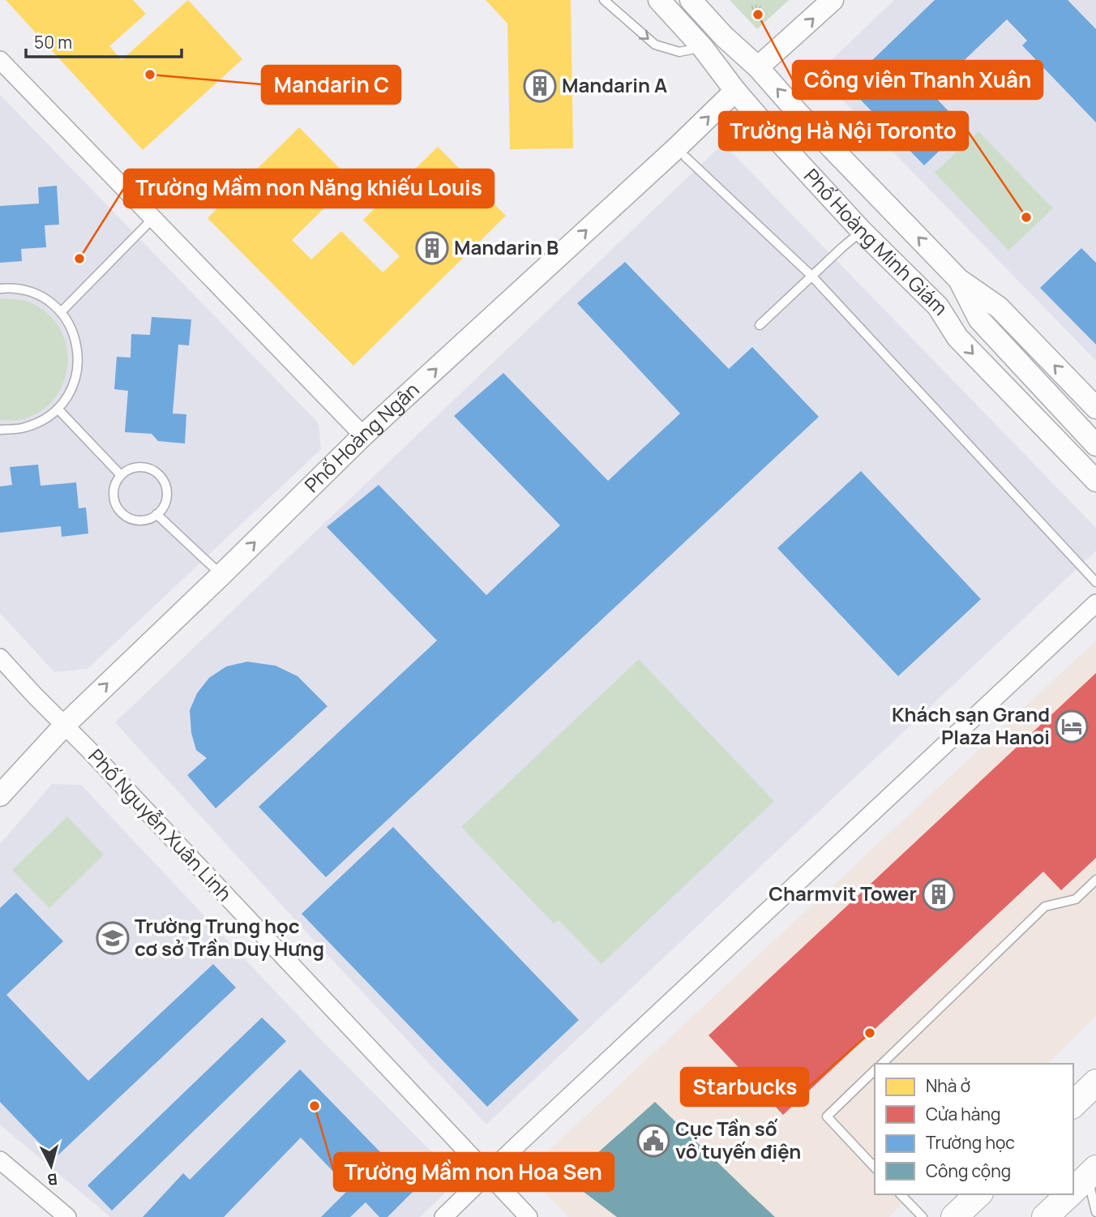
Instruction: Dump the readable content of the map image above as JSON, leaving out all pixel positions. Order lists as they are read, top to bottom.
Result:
{
  "streets": {
    "street": ["Phố Hoàng Minh Giám", "Phố Hoàng Ngân", "Phố Nguyễn Xuân Linh"]
  },
  "crossings": [
    ["Phố Hoàng Minh Giám", "Phố Hoàng Ngân"],
    ["Phố Hoàng Ngân", "Phố Nguyễn Xuân Linh"]
  ],
  "one_way": ["Phố Hoàng Ngân"],
  "places": {
    "other": [
      "Công viên Thanh Xuân",
      "Mandarin C",
      "Trường Hà Nội Toronto",
      "Trường Mầm non Năng khiếu Louis",
      "Starbucks",
      "Trường Mầm non Hoa Sen"
    ],
    "building": ["Mandarin A", "Mandarin B", "Charmvit Tower"],
    "hotel": ["Khách sạn Grand Plaza Hanoi"],
    "school or university": ["Trường Trung học cơ sở Trần Duy Hưng"],
    "public building": ["Cục Tần số vô tuyến điện"]
  },
  "legend": [
    "Nhà ở",
    "Cửa hàng",
    "Trường học",
    "Công cộng"
  ],
  "scale_bar": "50 m",
  "north": "bottom"
}
